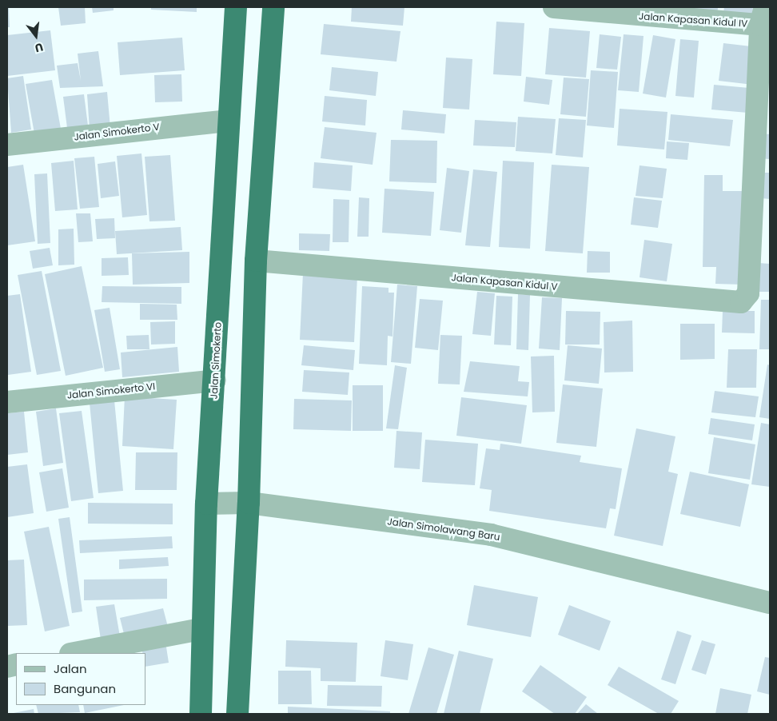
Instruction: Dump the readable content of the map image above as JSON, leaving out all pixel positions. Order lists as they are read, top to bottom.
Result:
{
  "streets": {
    "highway": ["Jalan Simokerto"],
    "street": [
      "Jalan Kapasan Kidul IV",
      "Jalan Simokerto V",
      "Jalan Kapasan Kidul V",
      "Jalan Simokerto VI",
      "Jalan Simolawang Baru"
    ]
  },
  "crossings": [
    ["Jalan Kapasan Kidul IV", "Jalan Kapasan Kidul V"],
    ["Jalan Simokerto V", "Jalan Simokerto"],
    ["Jalan Simokerto", "Jalan Simokerto VI"],
    ["Jalan Simokerto", "Jalan Simolawang Baru"]
  ],
  "legend": ["Jalan", "Bangunan"],
  "north": "bottom"
}
